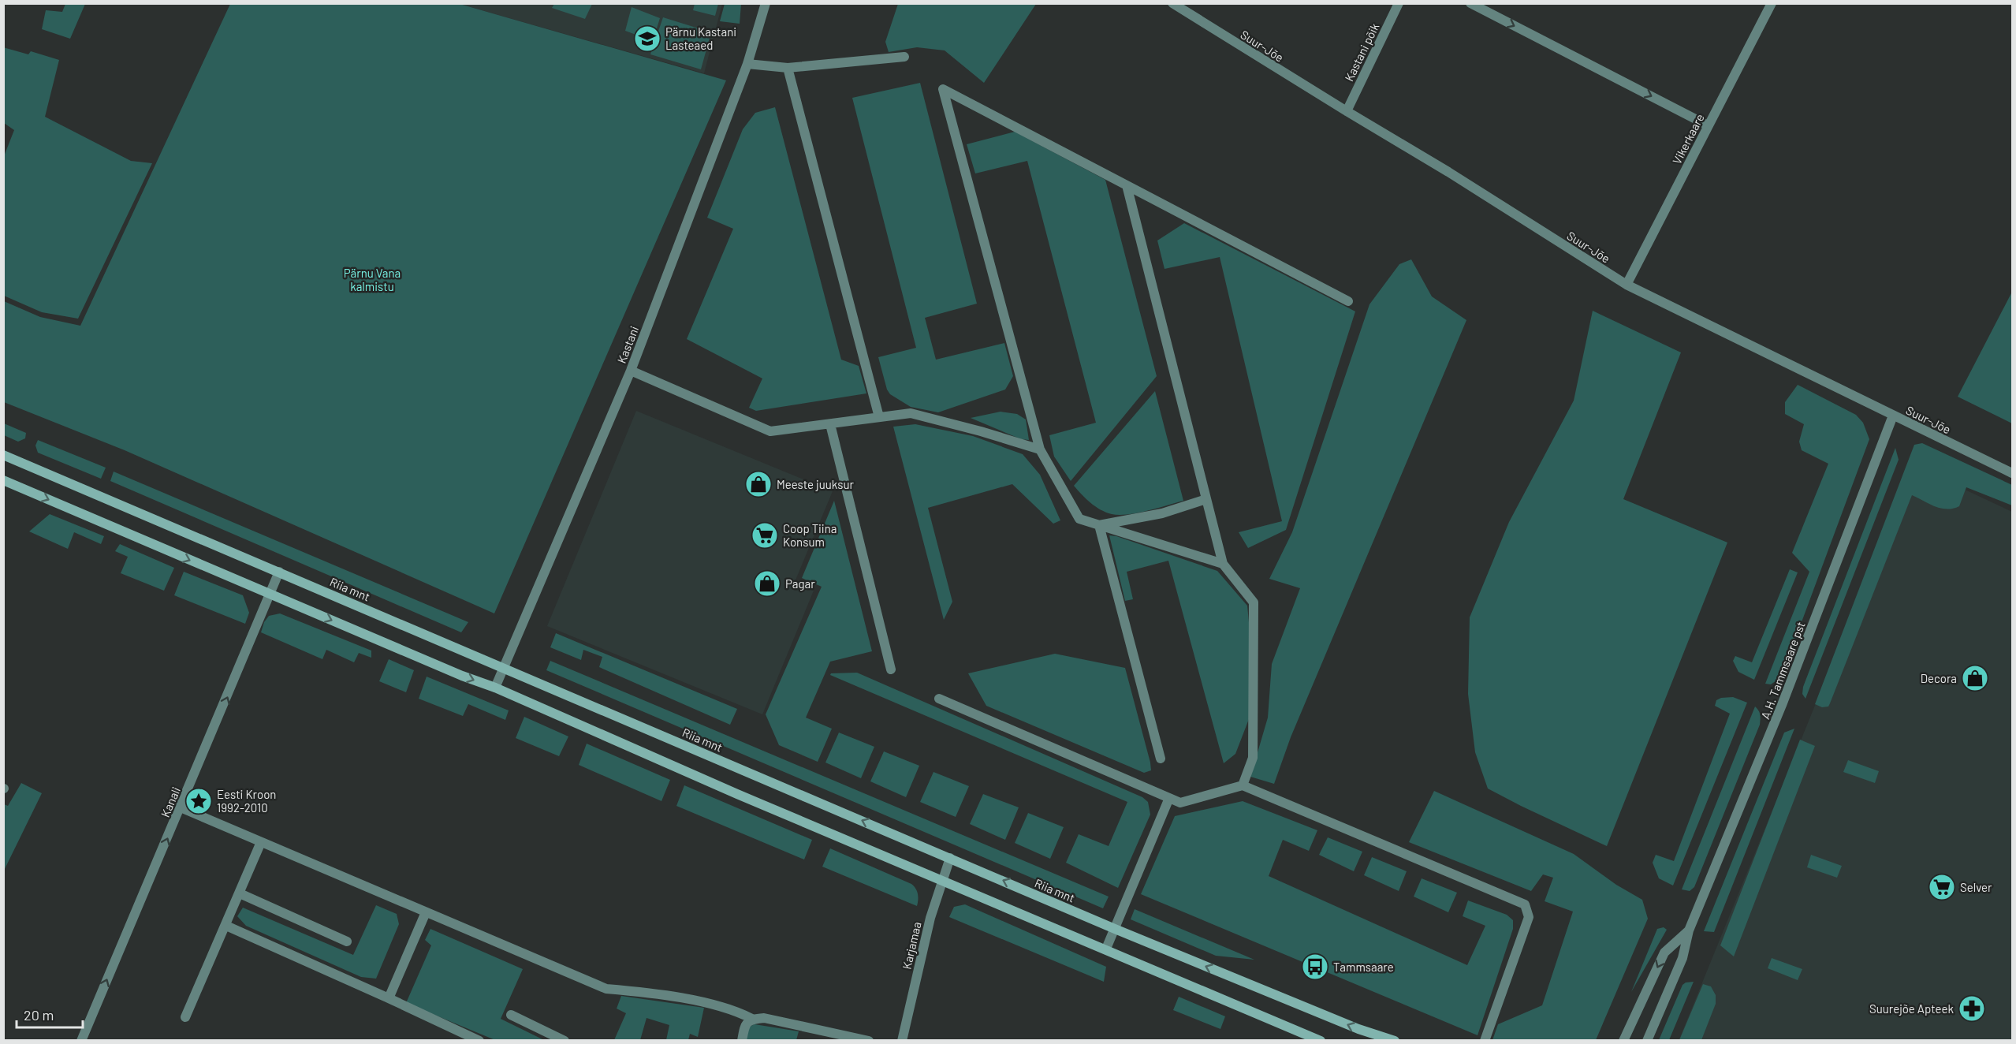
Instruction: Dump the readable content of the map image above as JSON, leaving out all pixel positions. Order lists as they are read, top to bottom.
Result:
{
  "streets": {
    "main road": ["Riia mnt"],
    "street": [
      "Suur-Jõe",
      "Kastani põik",
      "Vikerkaare",
      "Kastani",
      "A.H. Tammsaare pst",
      "Kanali",
      "Karjamaa"
    ]
  },
  "crossings": [
    ["Suur-Jõe", "Kastani põik"],
    ["Suur-Jõe", "Vikerkaare"],
    ["Suur-Jõe", "A.H. Tammsaare pst"],
    ["Kastani", "Riia mnt"],
    ["Riia mnt", "Kanali"],
    ["Riia mnt", "Karjamaa"]
  ],
  "one_way": ["Kanali"],
  "parks": ["Pärnu Vana kalmistu"],
  "places": {
    "school or university": ["Pärnu Kastani Lasteaed"],
    "shop": ["Meeste juuksur", "Pagar", "Decora"],
    "supermarket": ["Coop Tiina Konsum", "Selver"],
    "place": ["Eesti Kroon 1992-2010"],
    "bus stop": ["Tammsaare"],
    "pharmacy": ["Suurejõe Apteek"]
  },
  "scale_bar": "20 m"
}
